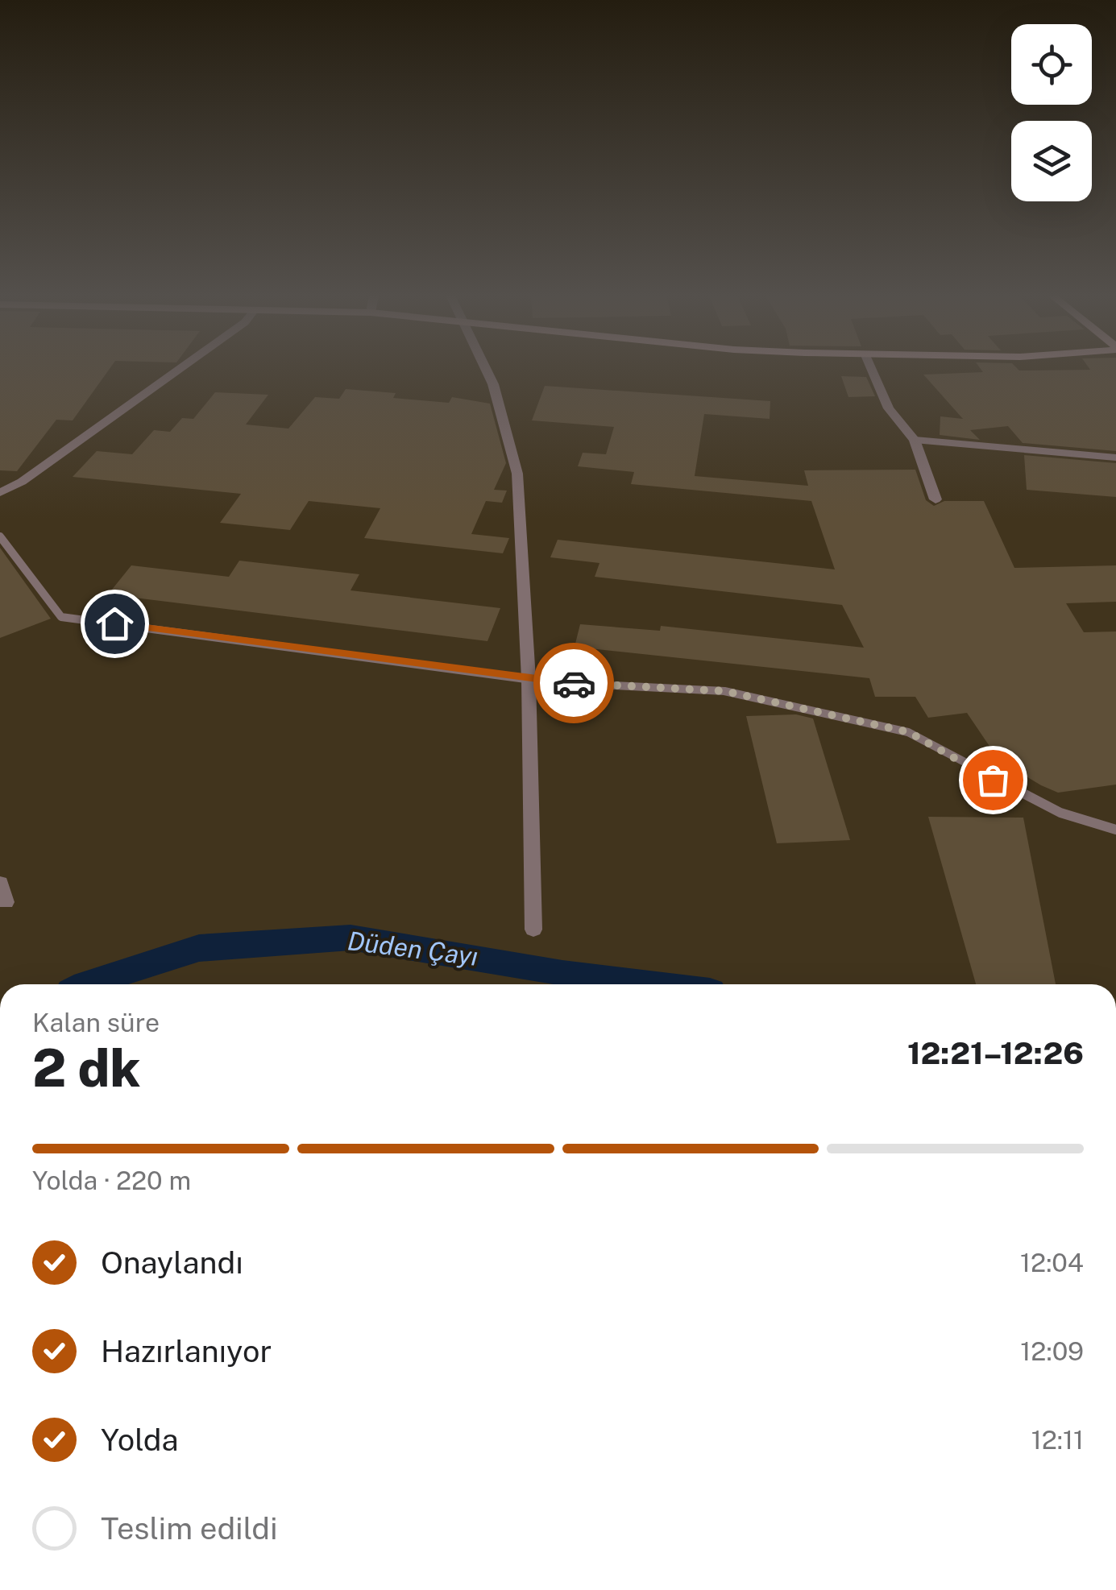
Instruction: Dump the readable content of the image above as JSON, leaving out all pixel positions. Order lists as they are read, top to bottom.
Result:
{
  "water": ["Düden Çayı"],
  "page": {
    "heading": ["2 dk", "Kalan süre", "12:21–12:26"],
    "bar": "Yolda · 220 m",
    "list": [
      ["Onaylandı", "12:04"],
      ["Hazırlanıyor", "12:09"],
      ["Yolda", "12:11"],
      "Teslim edildi"
    ]
  }
}
